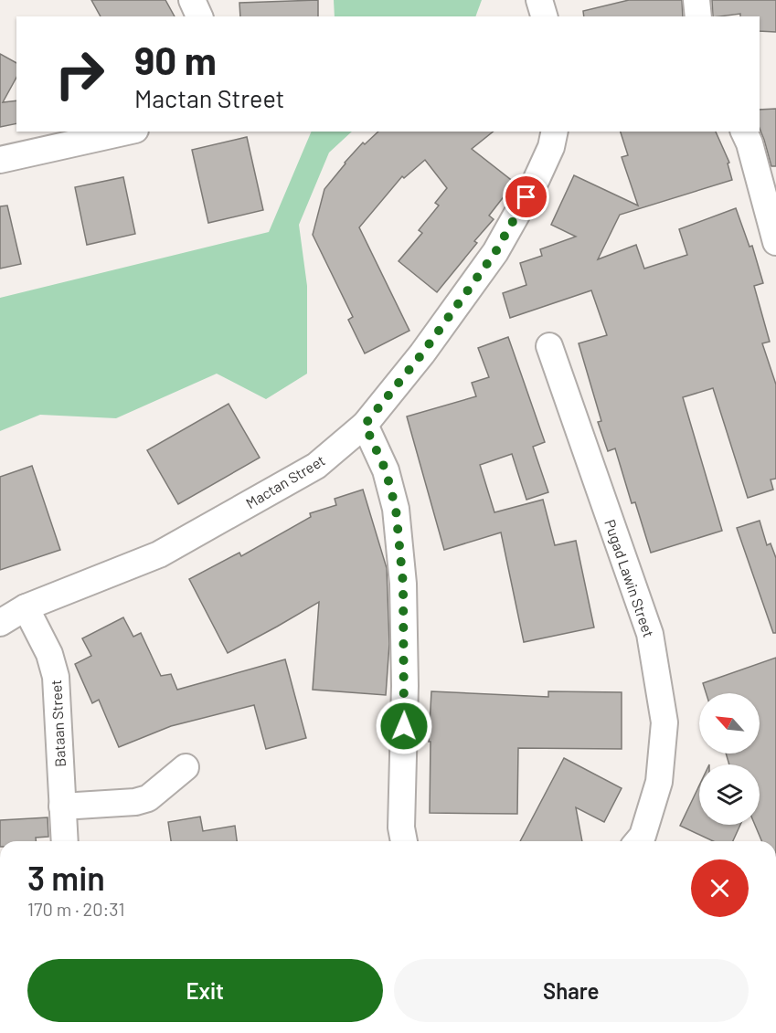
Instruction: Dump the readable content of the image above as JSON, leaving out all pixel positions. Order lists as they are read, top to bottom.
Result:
{
  "streets": {
    "street": ["Mactan Street", "Pugad Lawin Street", "Bataan Street"]
  },
  "crossings": [
    ["Mactan Street", "Bataan Street"]
  ],
  "north": "top left",
  "page": {
    "turn": ["90 m", "Mactan Street"],
    "heading": ["3 min", "170 m · 20:31"],
    "buttons": ["Exit", "Share"]
  }
}
